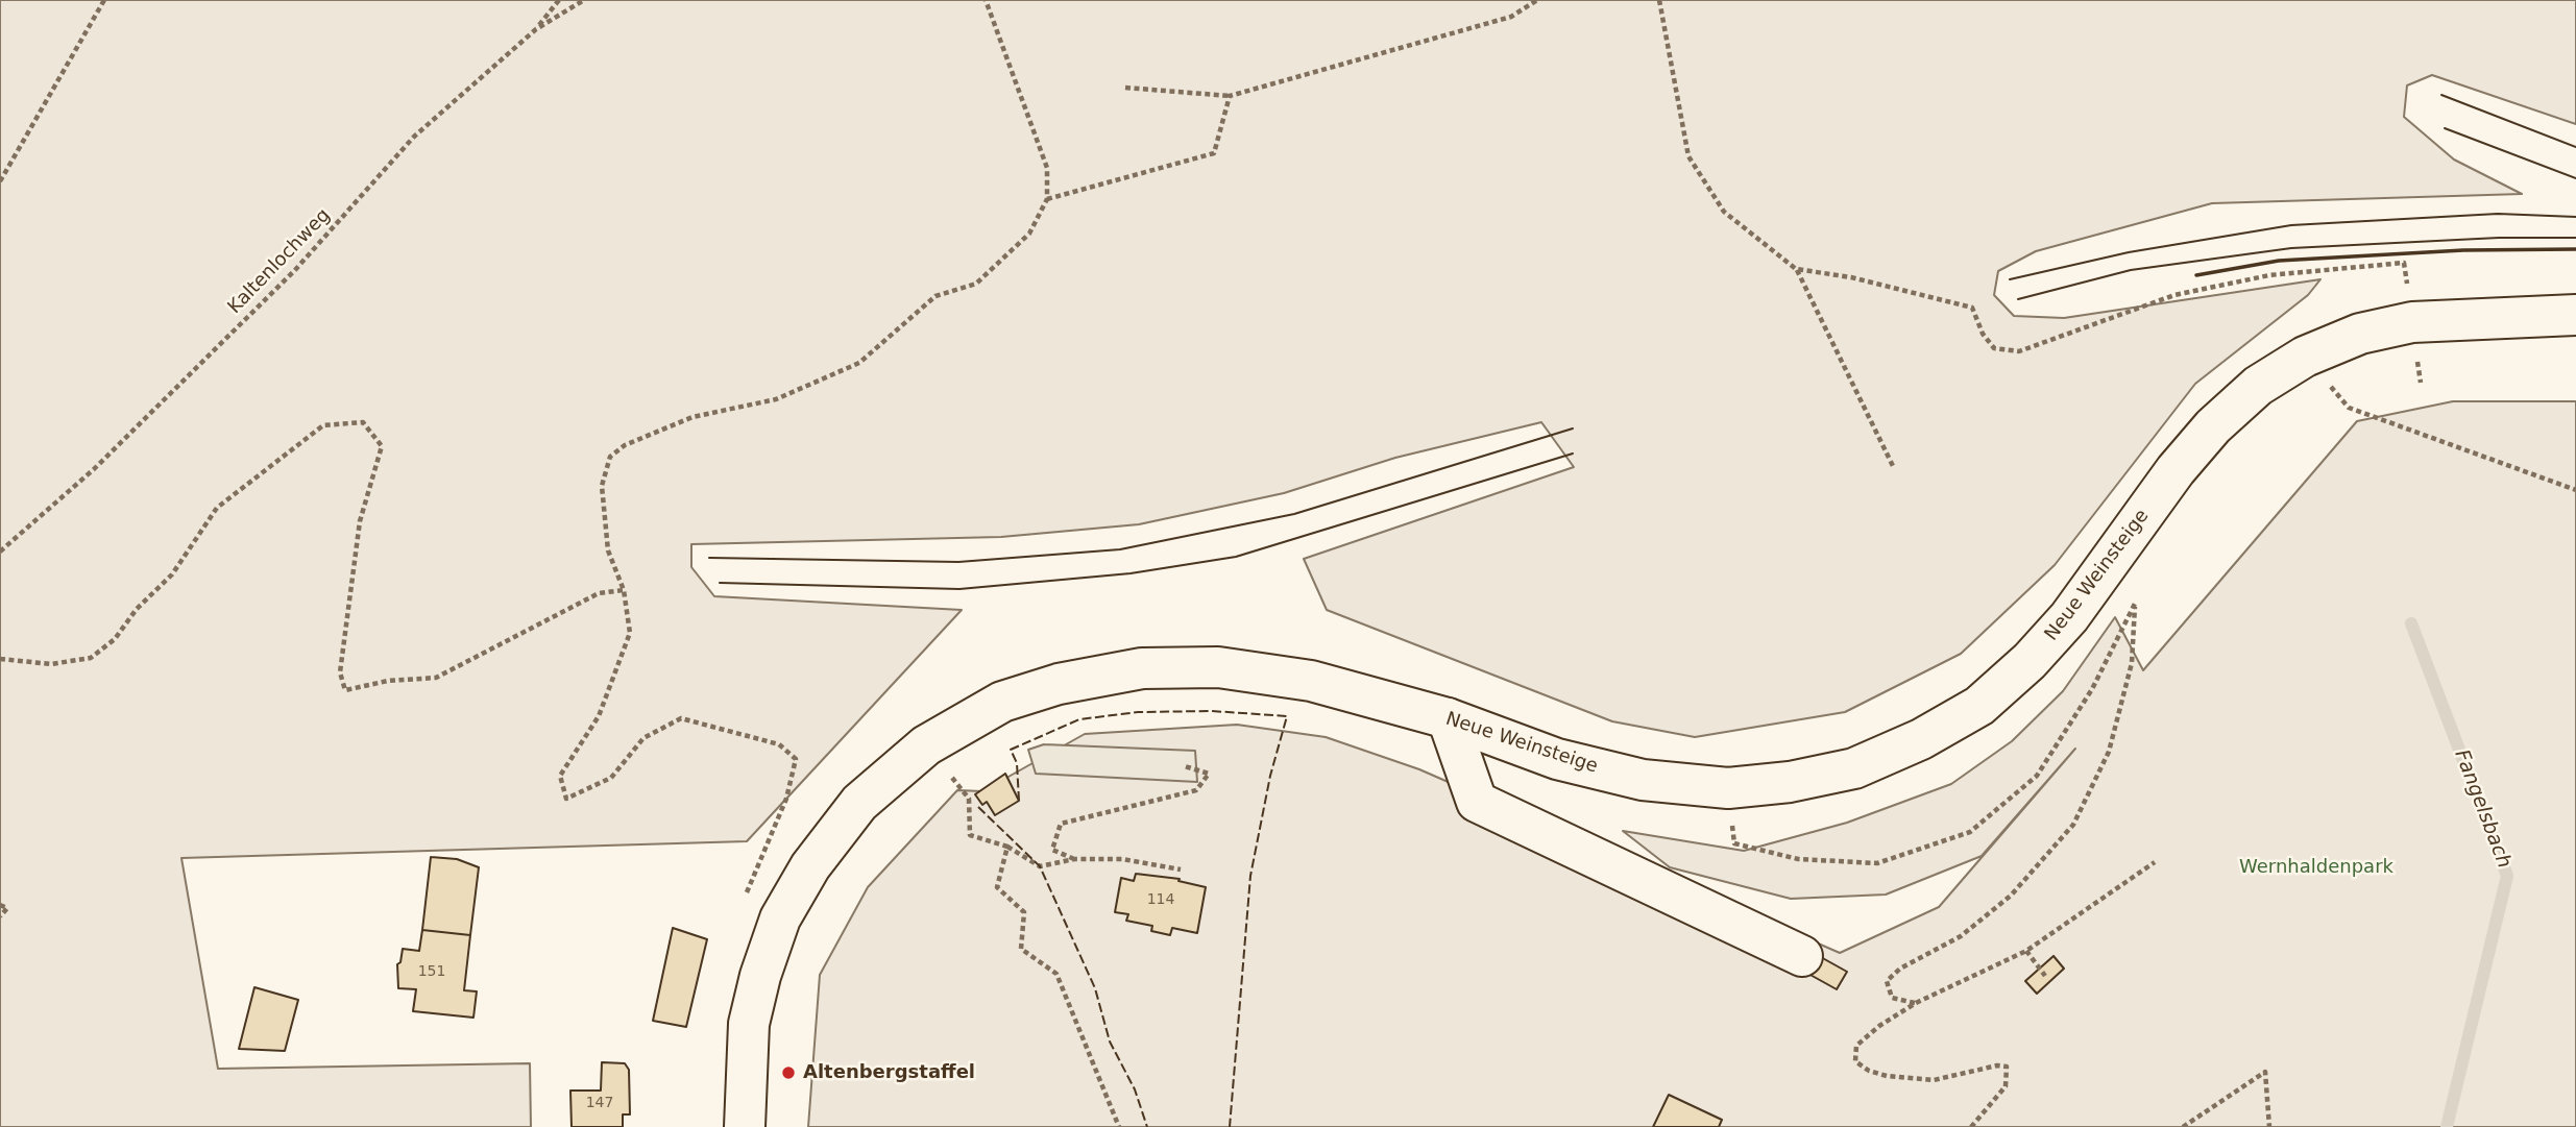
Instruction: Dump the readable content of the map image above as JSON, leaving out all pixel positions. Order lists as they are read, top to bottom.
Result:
{
  "streets": {
    "main road": ["Neue Weinsteige"],
    "path": ["Kaltenlochweg"]
  },
  "water": ["Fangelsbach"],
  "parks": ["Wernhaldenpark"],
  "places": ["Altenbergstaffel"],
  "house_numbers": ["114", "151", "147"]
}
